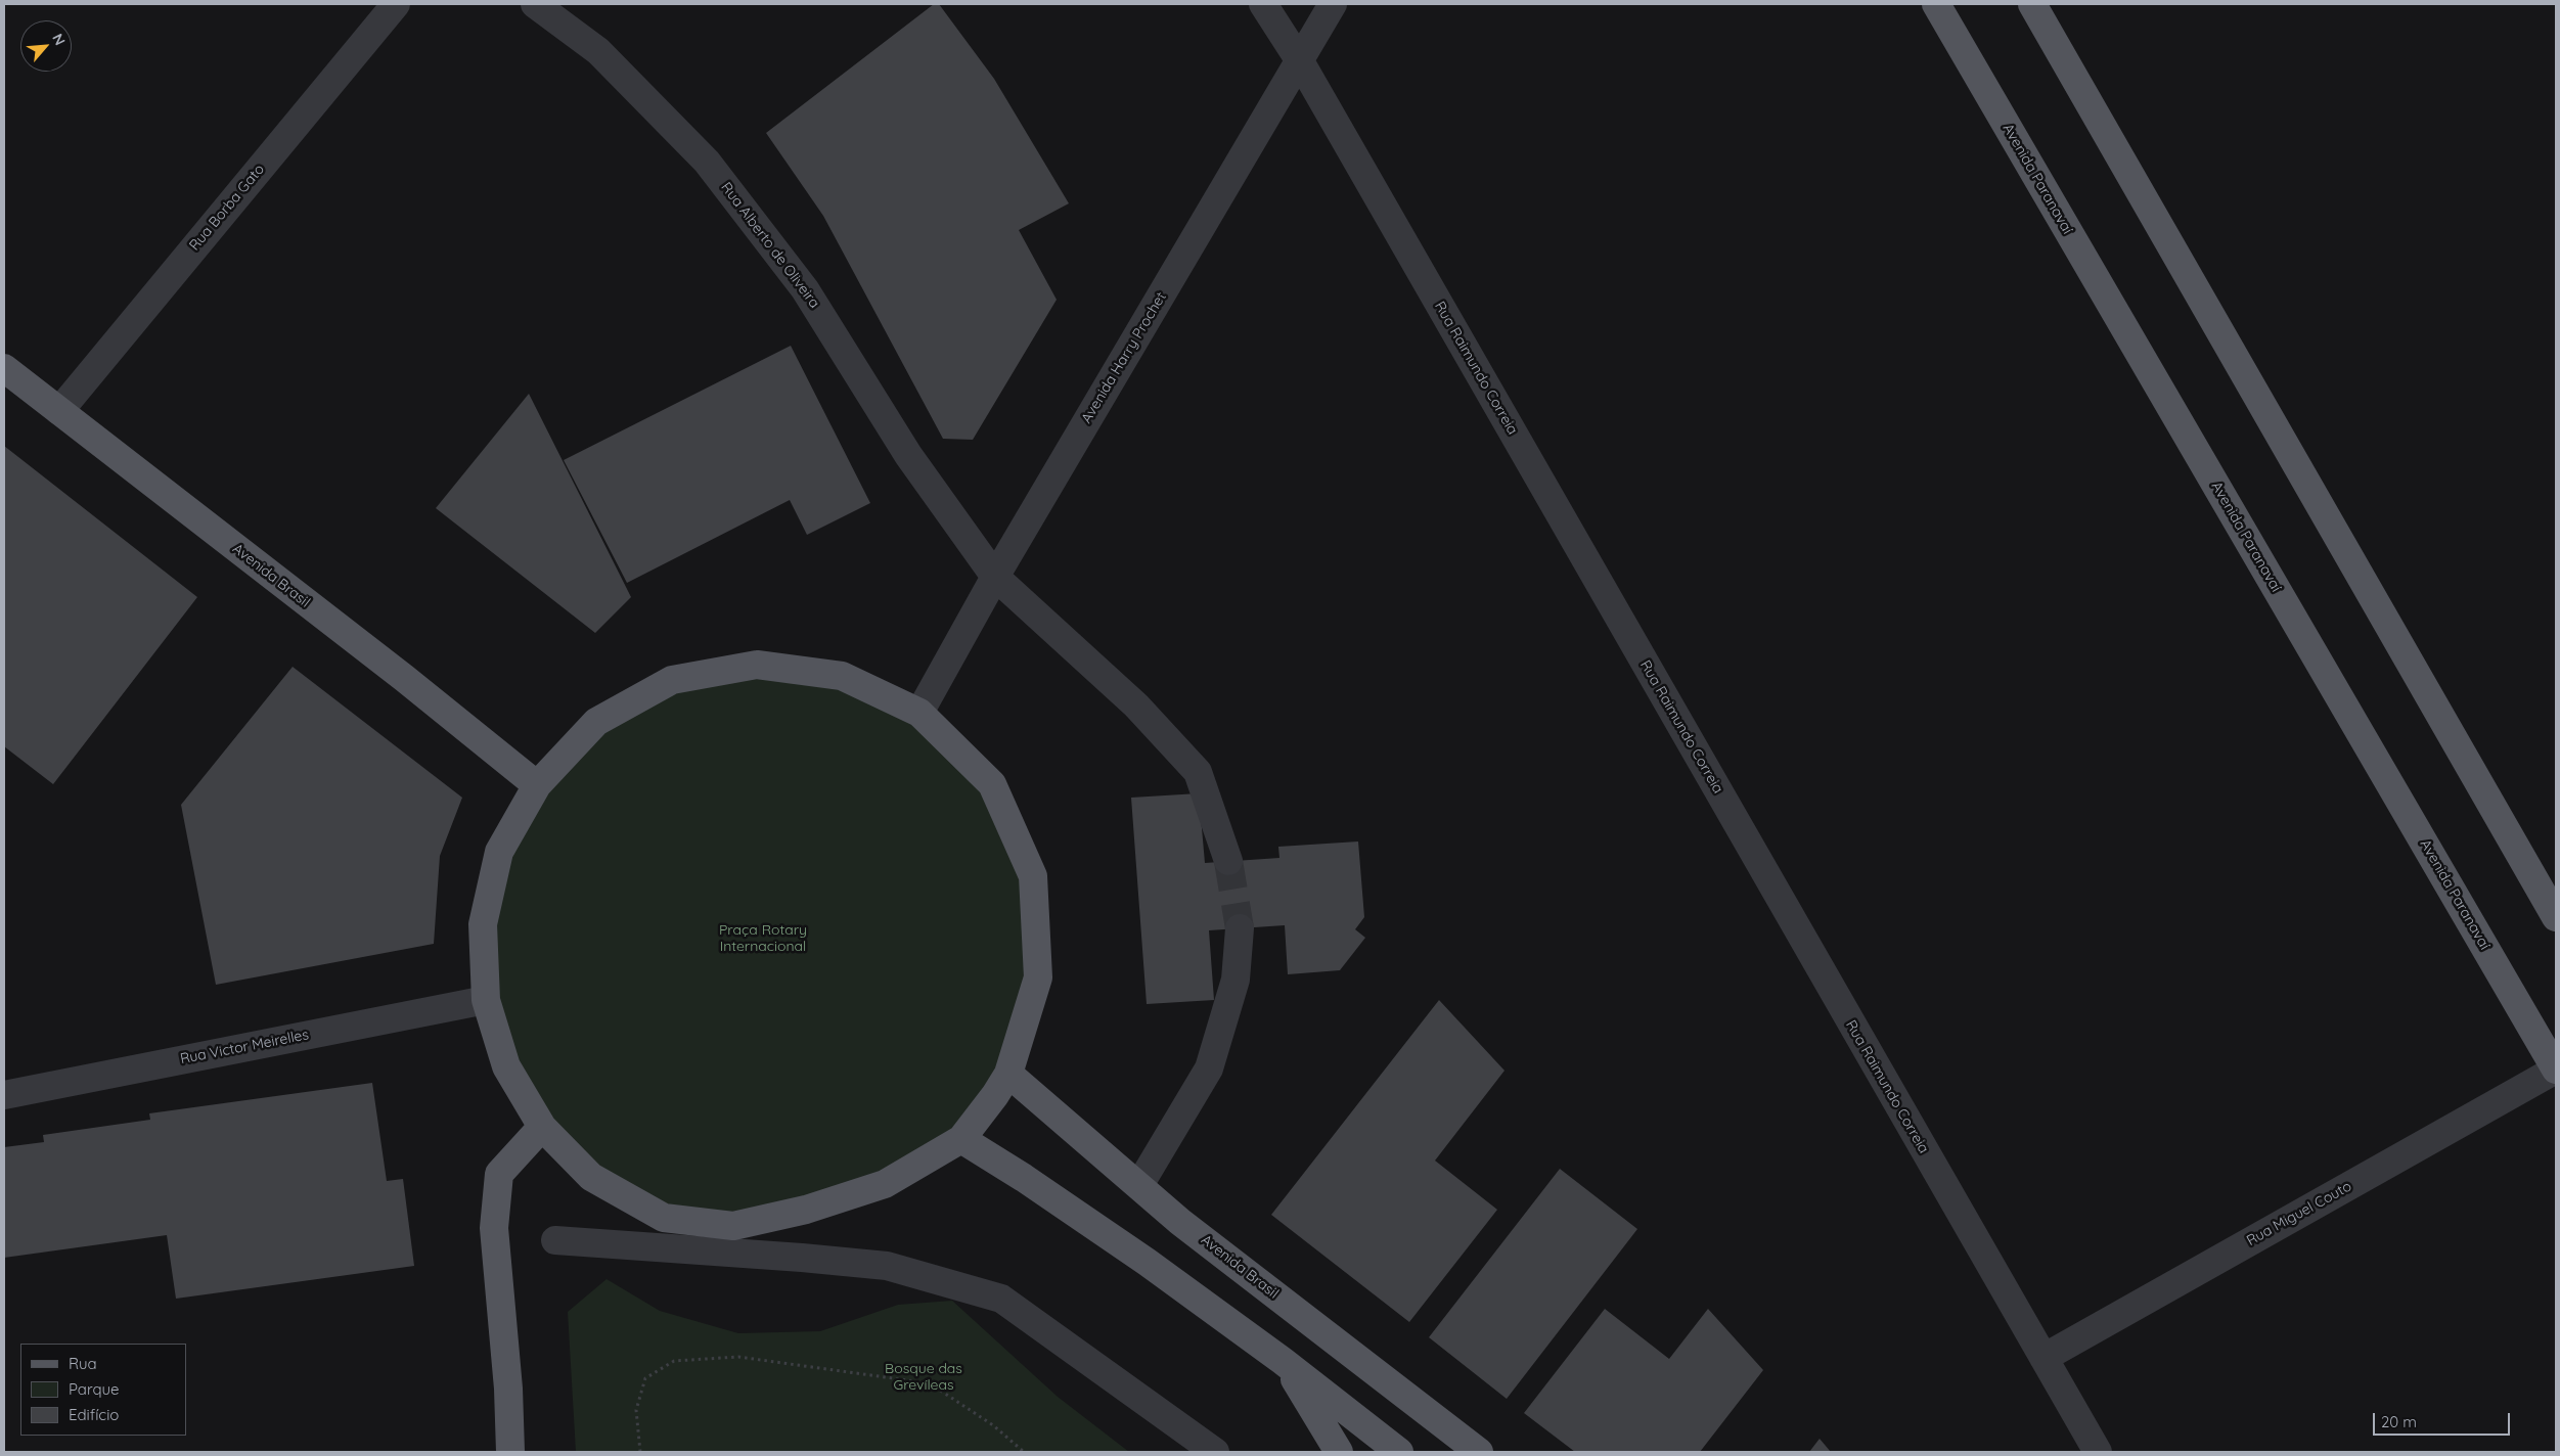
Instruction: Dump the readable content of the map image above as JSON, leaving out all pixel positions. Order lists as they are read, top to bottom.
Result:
{
  "streets": {
    "main road": ["Avenida Paranavaí", "Avenida Brasil"],
    "street": [
      "Rua Borba Gato",
      "Rua Alberto de Oliveira",
      "Avenida Harry Prochet",
      "Rua Raimundo Correia",
      "Rua Victor Meirelles",
      "Rua Miguel Couto"
    ]
  },
  "crossings": [
    ["Avenida Paranavaí", "Rua Miguel Couto"],
    ["Rua Borba Gato", "Avenida Brasil"],
    ["Rua Alberto de Oliveira", "Avenida Harry Prochet"],
    ["Avenida Harry Prochet", "Rua Raimundo Correia"],
    ["Rua Raimundo Correia", "Rua Miguel Couto"]
  ],
  "parks": ["Praça Rotary Internacional", "Bosque das Grevíleas"],
  "legend": ["Rua", "Parque", "Edifício"],
  "scale_bar": "20 m",
  "north": "top right"
}
